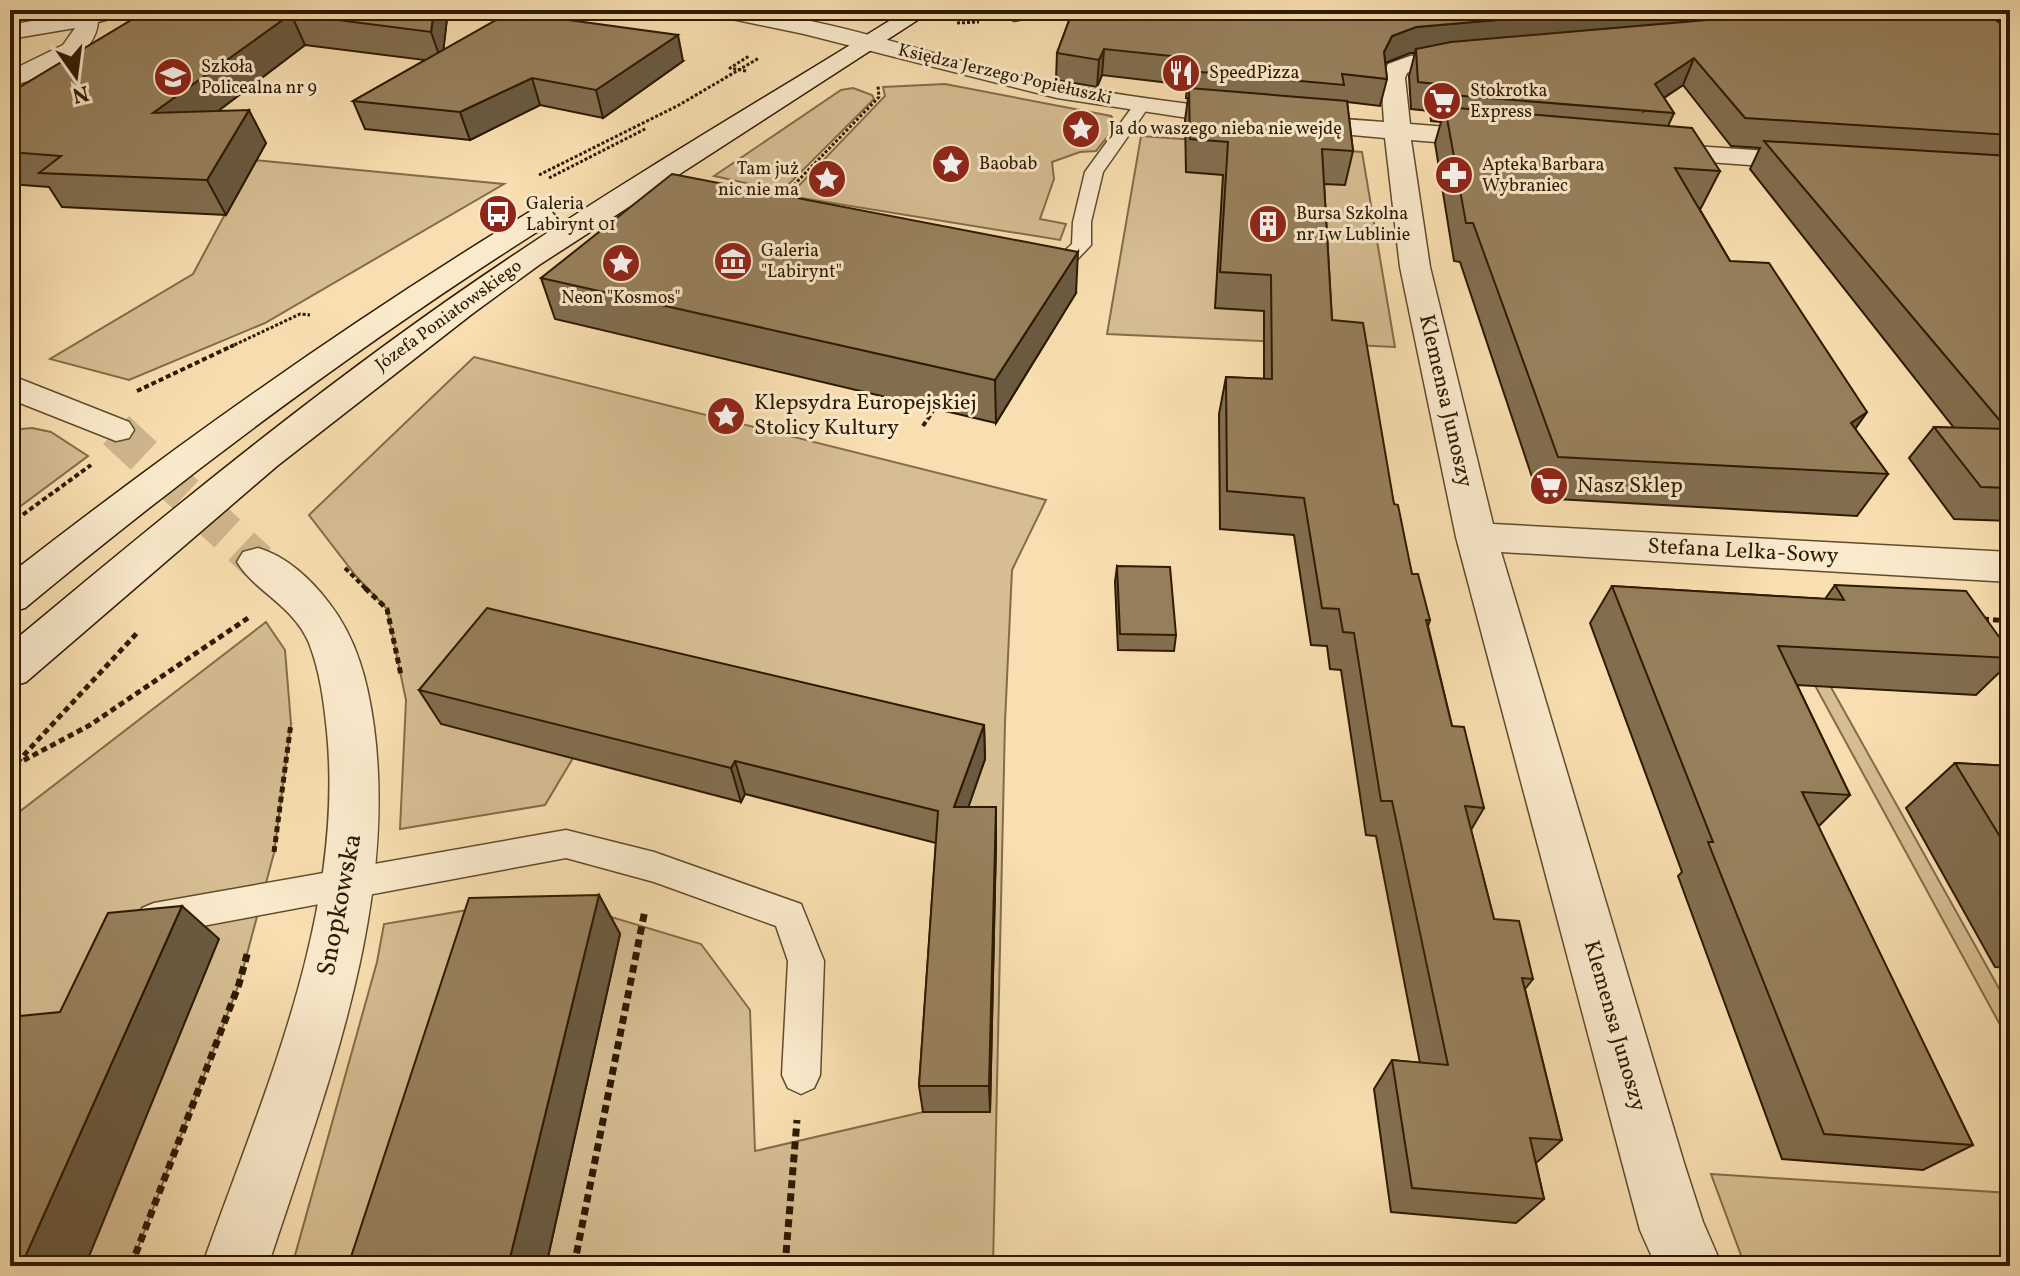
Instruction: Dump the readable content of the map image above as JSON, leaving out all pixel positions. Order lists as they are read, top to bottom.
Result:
{
  "streets": {
    "street": [
      "Księdza Jerzego Popiełuszki",
      "Józefa Poniatowskiego",
      "Klemensa Junoszy",
      "Stefana Lelka-Sowy",
      "Snopkowska"
    ]
  },
  "crossings": [
    ["Księdza Jerzego Popiełuszki", "Józefa Poniatowskiego"],
    ["Księdza Jerzego Popiełuszki", "Klemensa Junoszy"],
    ["Klemensa Junoszy", "Stefana Lelka-Sowy"]
  ],
  "places": {
    "restaurant": ["SpeedPizza"],
    "school or university": ["Szkoła Policealna nr 9"],
    "supermarket": ["Stokrotka Express", "Nasz Sklep"],
    "place": [
      "Ja do waszego nieba nie wejdę",
      "Baobab",
      "Tam już nic nie ma",
      "Neon \"Kosmos\"",
      "Klepsydra Europejskiej Stolicy Kultury"
    ],
    "pharmacy": ["Apteka Barbara Wybraniec"],
    "bus stop": ["Galeria Labirynt 01"],
    "building": ["Bursa Szkolna nr 1 w Lublinie"],
    "museum": ["Galeria \"Labirynt\""]
  },
  "north": "bottom"
}
